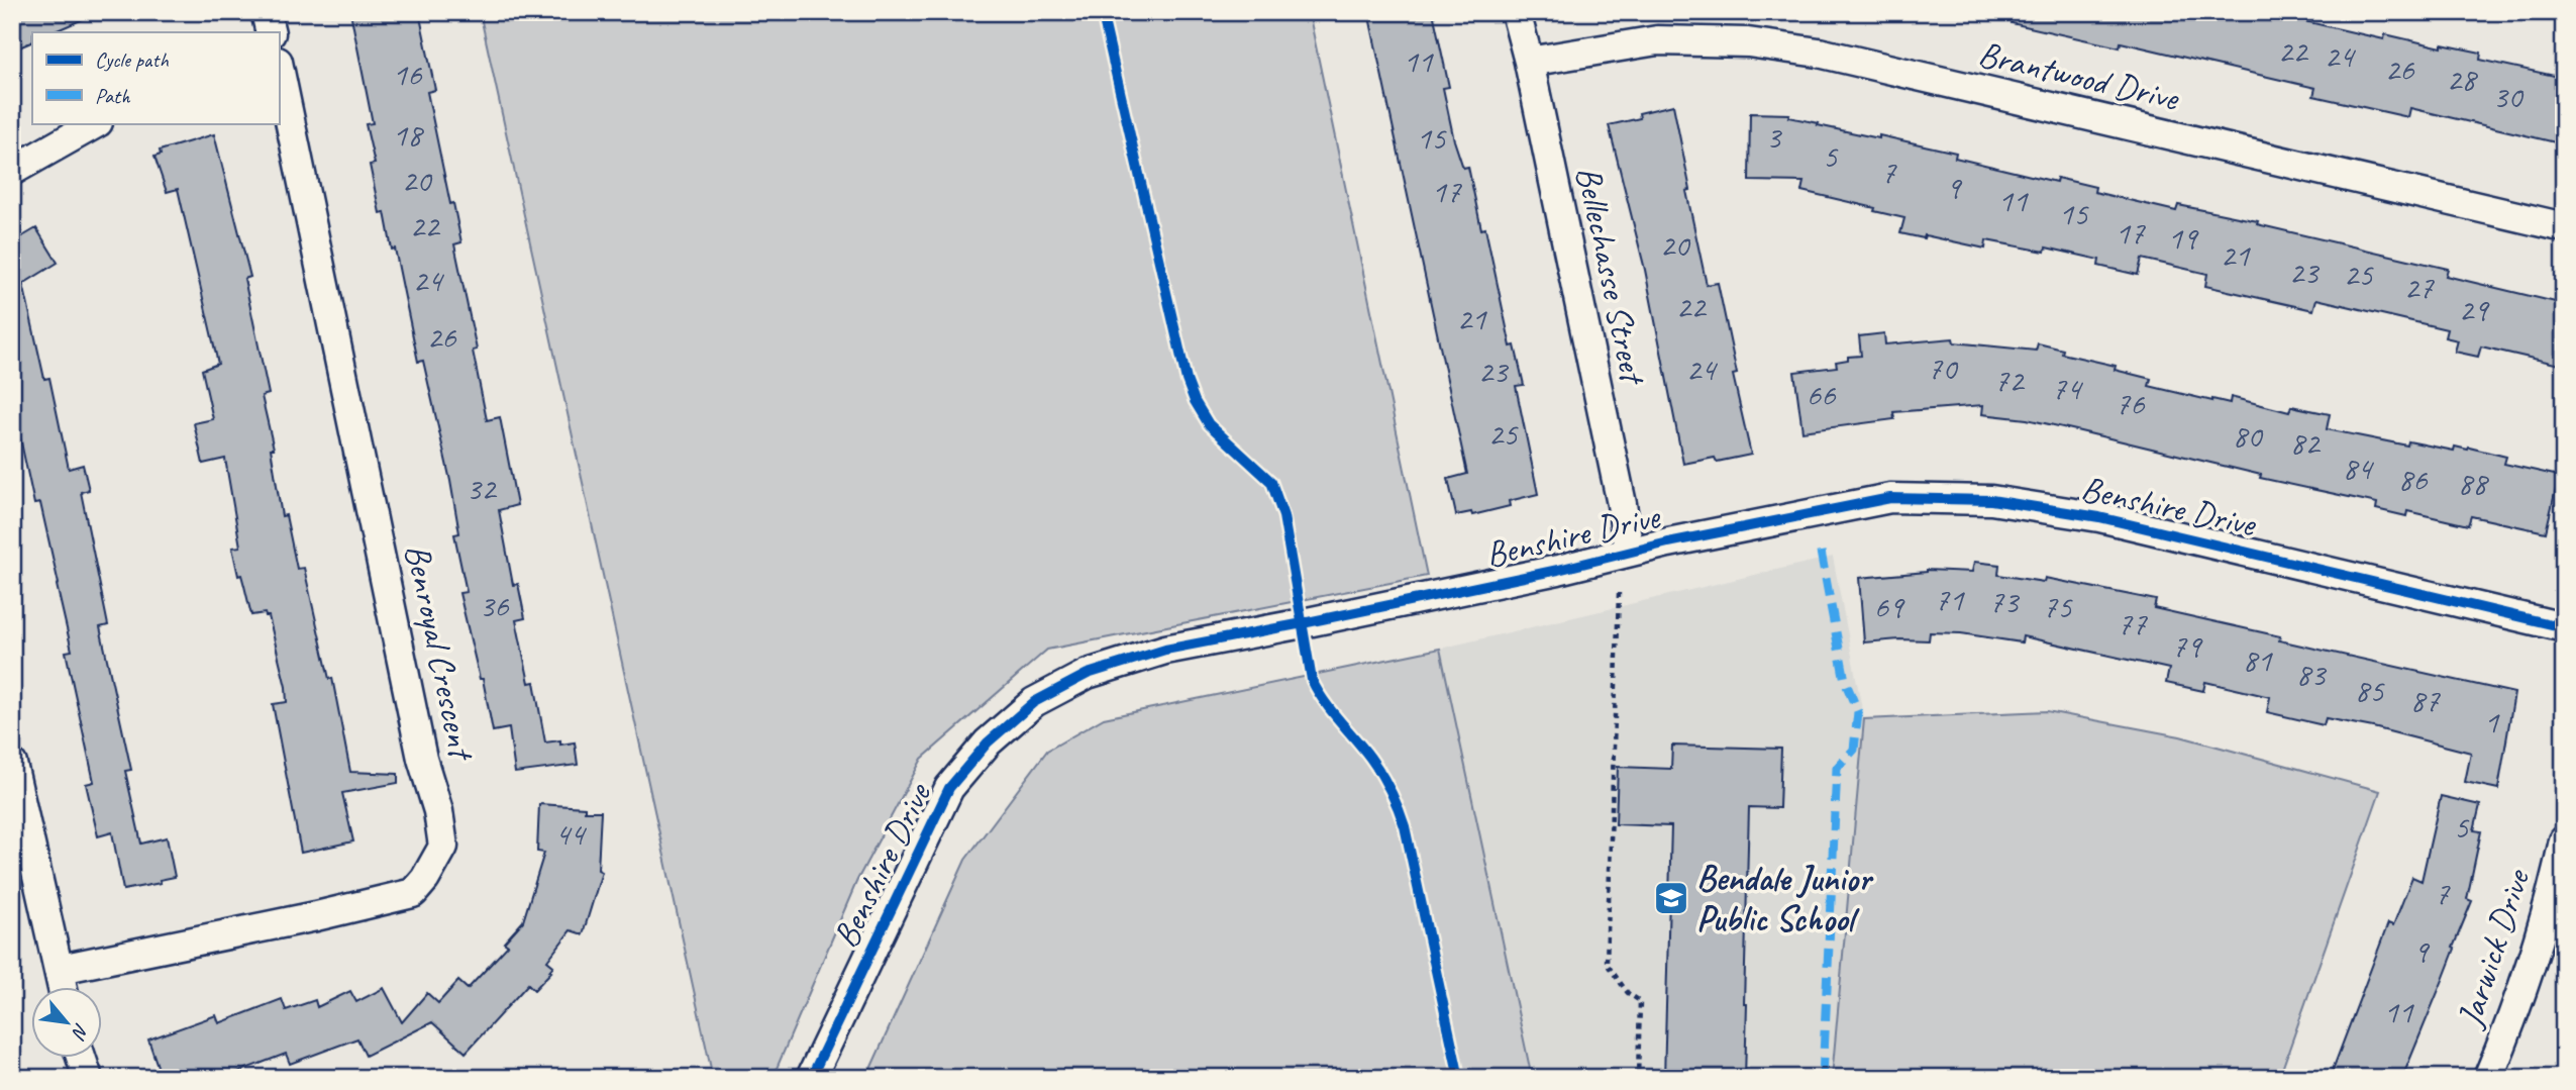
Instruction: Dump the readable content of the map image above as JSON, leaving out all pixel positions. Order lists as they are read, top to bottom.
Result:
{
  "streets": {
    "street": [
      "Brantwood Drive",
      "Bellechasse Street",
      "Benshire Drive",
      "Benroyal Crescent",
      "Jarwick Drive"
    ]
  },
  "crossings": [
    ["Brantwood Drive", "Bellechasse Street"],
    ["Bellechasse Street", "Benshire Drive"]
  ],
  "places": {
    "school or university": ["Bendale Junior Public School"]
  },
  "house_numbers": [
    "22",
    "24",
    "11",
    "26",
    "16",
    "28",
    "30",
    "18",
    "3",
    "15",
    "5",
    "7",
    "20",
    "9",
    "17",
    "11",
    "15",
    "22",
    "17",
    "19",
    "20",
    "21",
    "23",
    "25",
    "24",
    "27",
    "22",
    "29",
    "21",
    "26",
    "70",
    "24",
    "23",
    "72",
    "74",
    "66",
    "76",
    "25",
    "80",
    "82",
    "84",
    "86",
    "88",
    "32",
    "71",
    "73",
    "36",
    "69",
    "75",
    "77",
    "79",
    "81",
    "83",
    "85",
    "87",
    "1",
    "5",
    "44",
    "7",
    "9",
    "11"
  ],
  "legend": ["Cycle path", "Path"],
  "north": "bottom right"
}
